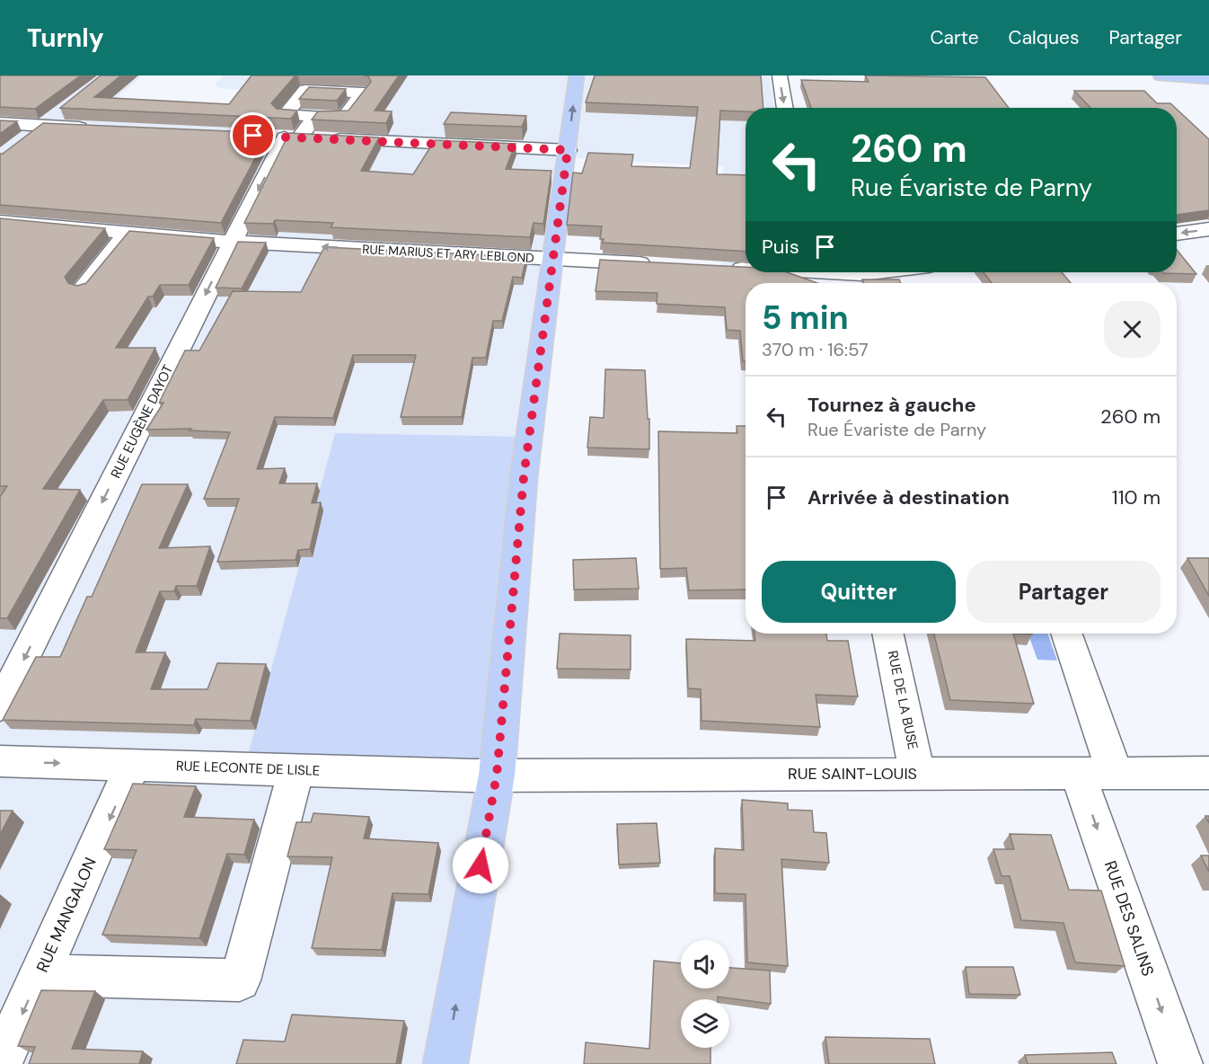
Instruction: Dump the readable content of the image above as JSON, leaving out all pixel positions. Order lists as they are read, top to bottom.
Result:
{
  "streets": {
    "street": [
      "RUE MARIUS ET ARY LEBLOND",
      "RUE EUGÈNE DAYOT",
      "RUE DE LA BUSE",
      "RUE LECONTE DE LISLE",
      "RUE SAINT-LOUIS",
      "RUE MANGALON",
      "RUE DES SALINS"
    ]
  },
  "crossings": [
    ["RUE MARIUS ET ARY LEBLOND", "RUE EUGÈNE DAYOT"],
    ["RUE DE LA BUSE", "RUE SAINT-LOUIS"],
    ["RUE LECONTE DE LISLE", "RUE SAINT-LOUIS"],
    ["RUE LECONTE DE LISLE", "RUE MANGALON"],
    ["RUE SAINT-LOUIS", "RUE DES SALINS"]
  ],
  "one_way": ["RUE EUGÈNE DAYOT", "RUE MANGALON", "RUE DES SALINS"],
  "page": {
    "header": "Turnly",
    "nav": ["Carte", "Calques", "Partager"],
    "turn": ["260 m", "Rue Évariste de Parny"],
    "then": "Puis",
    "heading": ["5 min", "370 m · 16:57"],
    "list": [
      {
        "name": "Tournez à gauche",
        "note": "Rue Évariste de Parny",
        "value": "260 m"
      },
      {
        "name": "Arrivée à destination",
        "value": "110 m"
      }
    ],
    "buttons": ["Quitter", "Partager"]
  }
}
